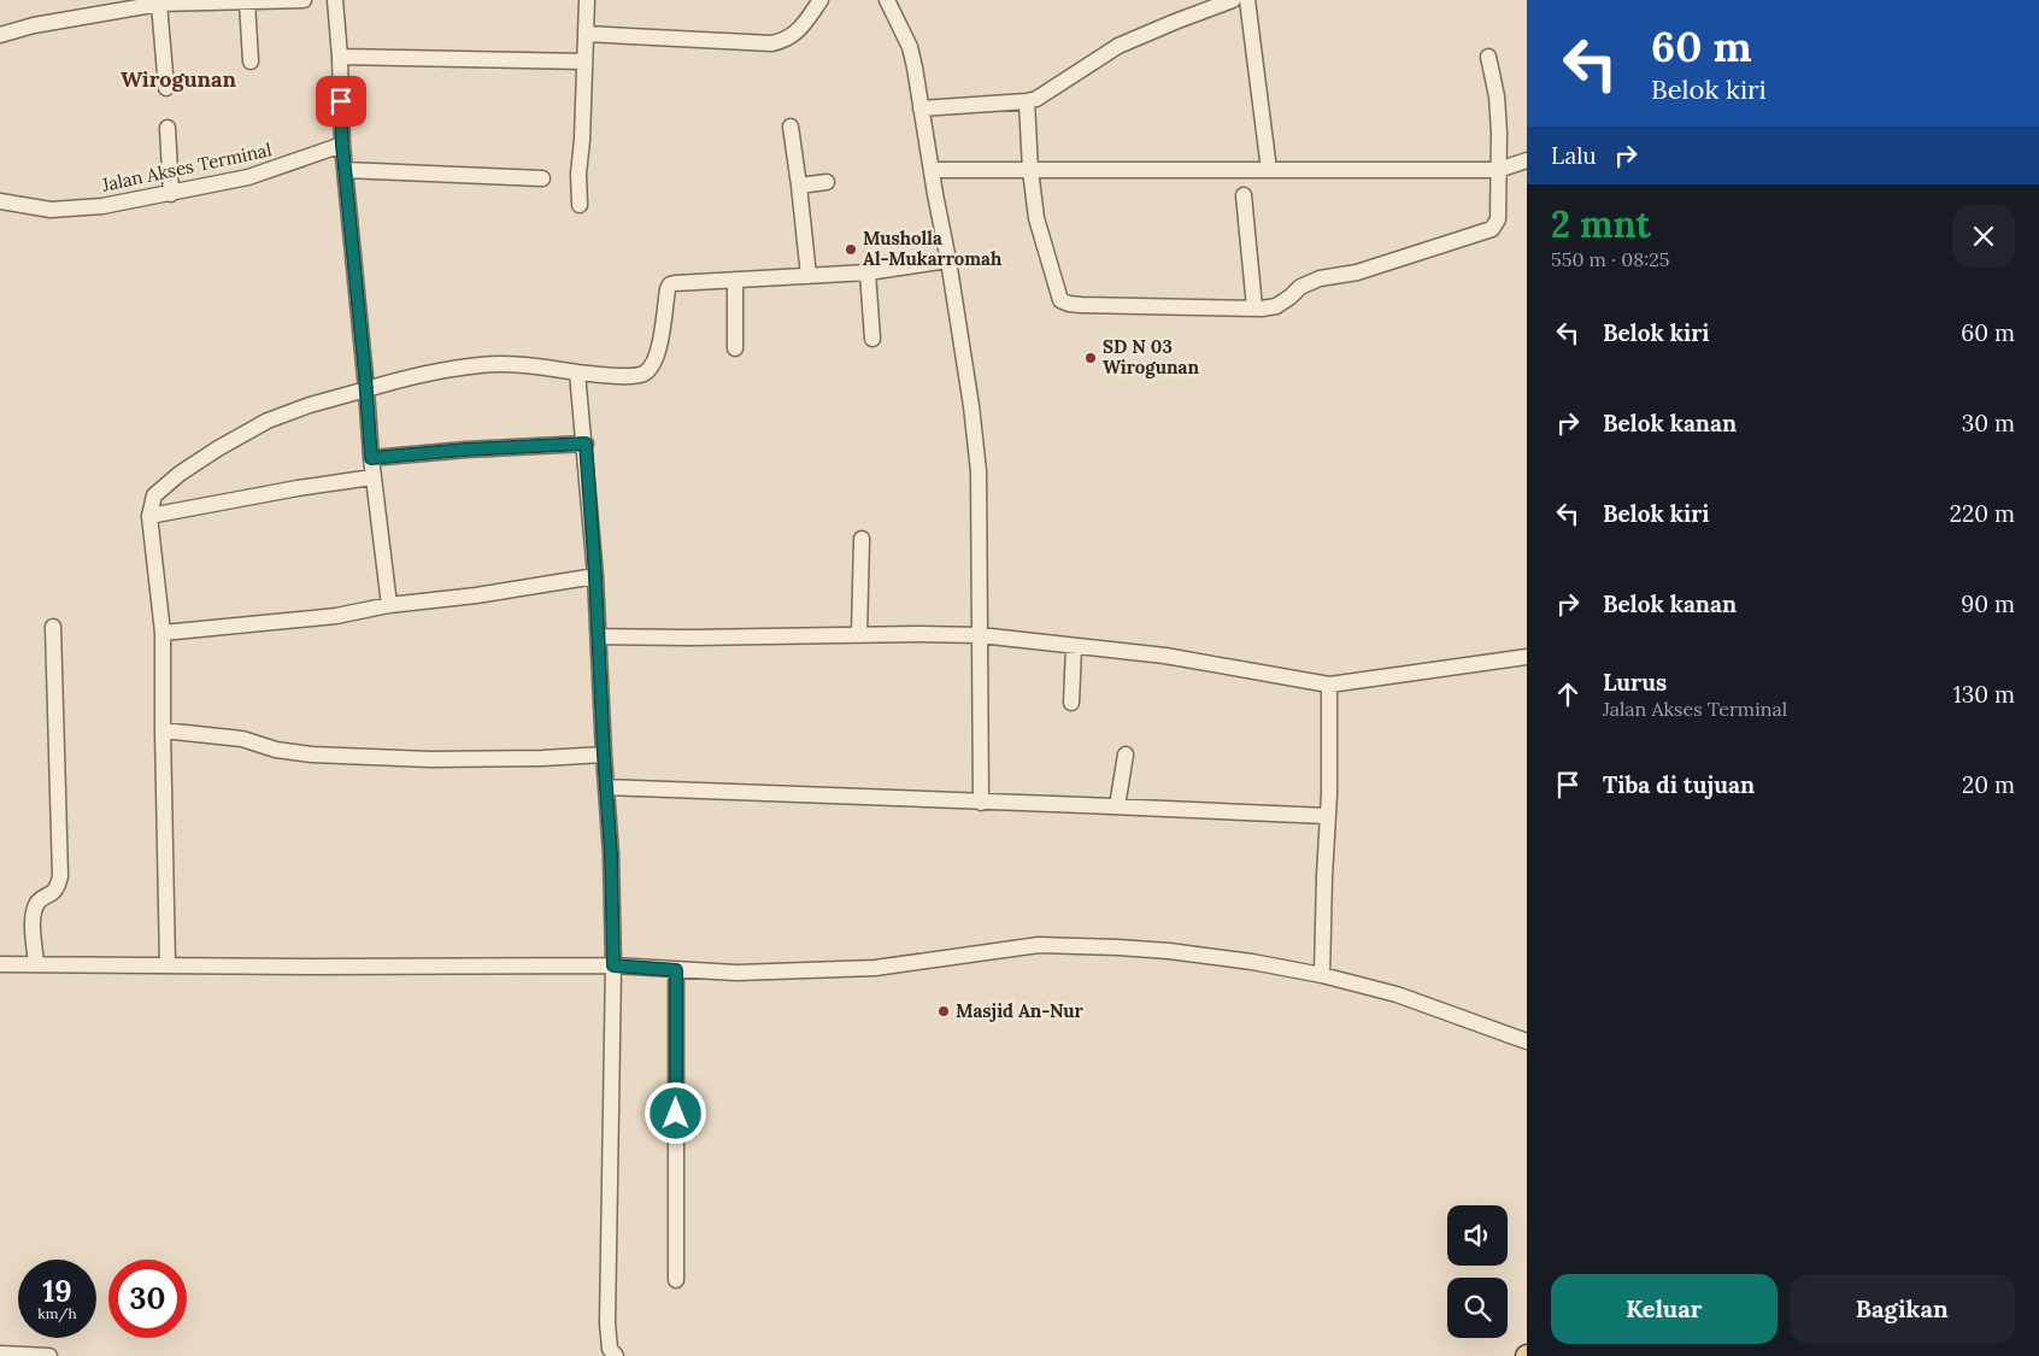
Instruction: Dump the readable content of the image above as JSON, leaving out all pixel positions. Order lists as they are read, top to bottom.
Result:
{
  "streets": {
    "street": ["Jalan Akses Terminal"]
  },
  "districts": ["Wirogunan"],
  "places": ["Musholla Al-Mukarromah", "SD N 03 Wirogunan", "Masjid An-Nur"],
  "page": {
    "turn": ["60 m", "Belok kiri"],
    "then": "Lalu",
    "heading": ["2 mnt", "550 m · 08:25"],
    "list": [
      {
        "name": "Belok kiri",
        "value": "60 m"
      },
      {
        "name": "Belok kanan",
        "value": "30 m"
      },
      {
        "name": "Belok kiri",
        "value": "220 m"
      },
      {
        "name": "Belok kanan",
        "value": "90 m"
      },
      {
        "name": "Lurus",
        "note": "Jalan Akses Terminal",
        "value": "130 m"
      },
      {
        "name": "Tiba di tujuan",
        "value": "20 m"
      }
    ],
    "speed": "19 km/h",
    "limit": "30",
    "buttons": ["Keluar", "Bagikan"]
  }
}
